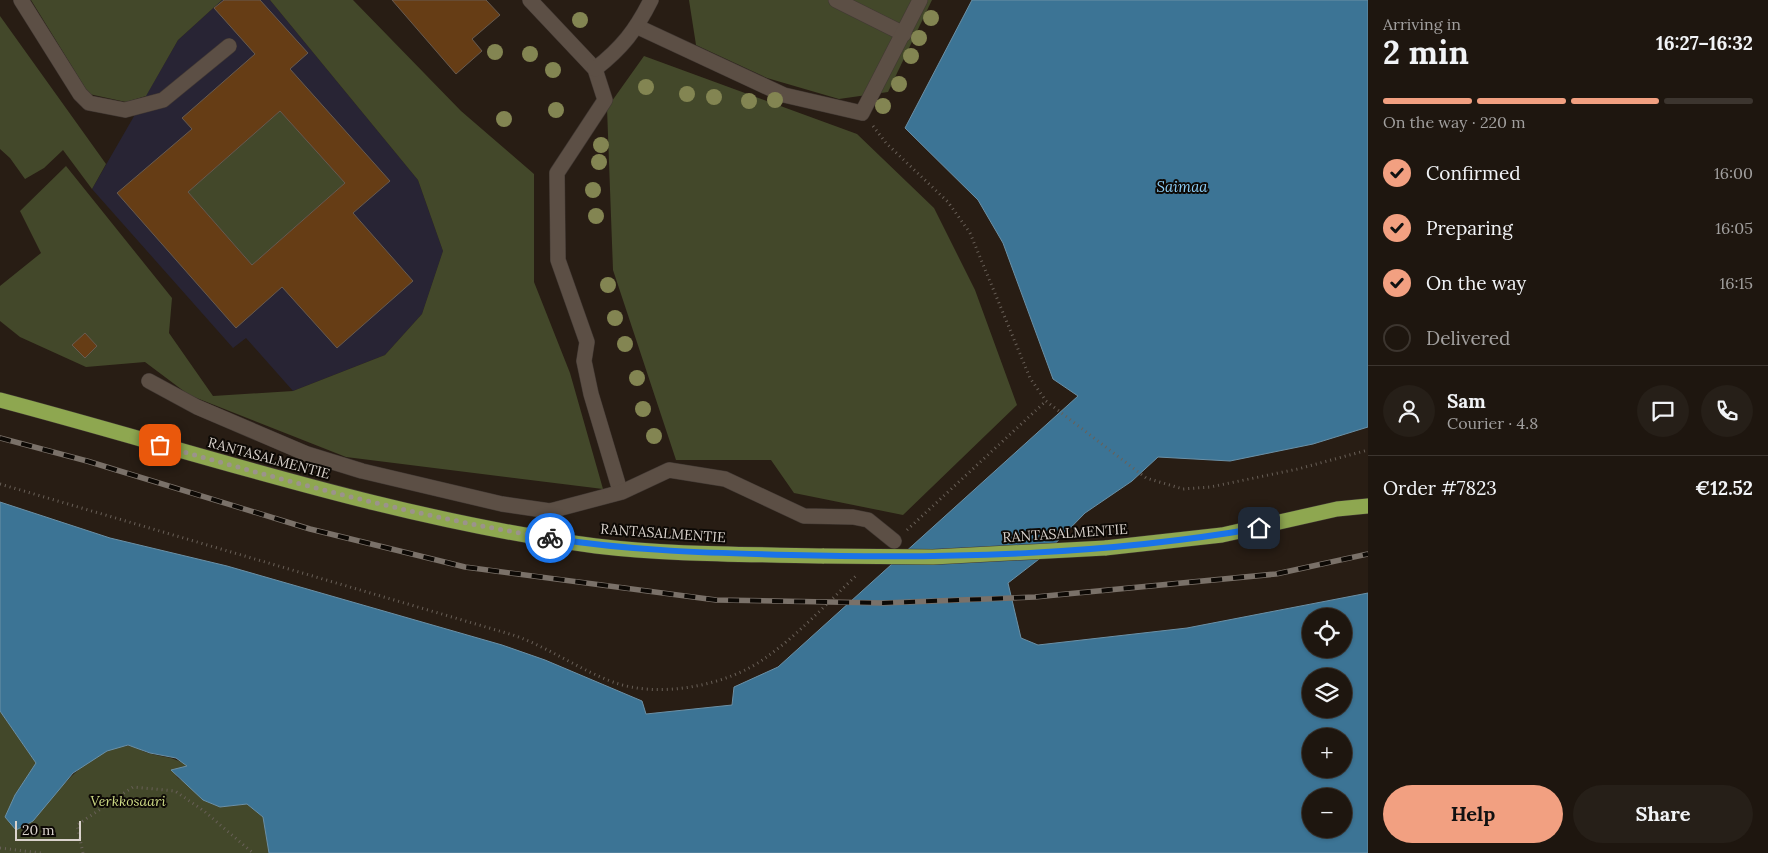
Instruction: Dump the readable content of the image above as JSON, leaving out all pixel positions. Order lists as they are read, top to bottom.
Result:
{
  "streets": {
    "highway": ["RANTASALMENTIE"]
  },
  "water": ["Saimaa"],
  "parks": ["Verkkosaari"],
  "scale_bar": "20 m",
  "page": {
    "heading": ["2 min", "Arriving in", "16:27–16:32"],
    "panel": [
      "Sam",
      "Courier · 4.8",
      "Order #7823",
      "€12.52"
    ],
    "bar": "On the way · 220 m",
    "list": [
      ["Confirmed", "16:00"],
      ["Preparing", "16:05"],
      ["On the way", "16:15"],
      "Delivered"
    ],
    "map_buttons": ["+", "−"],
    "buttons": ["Help", "Share"],
    "scale": "20 m"
  }
}
